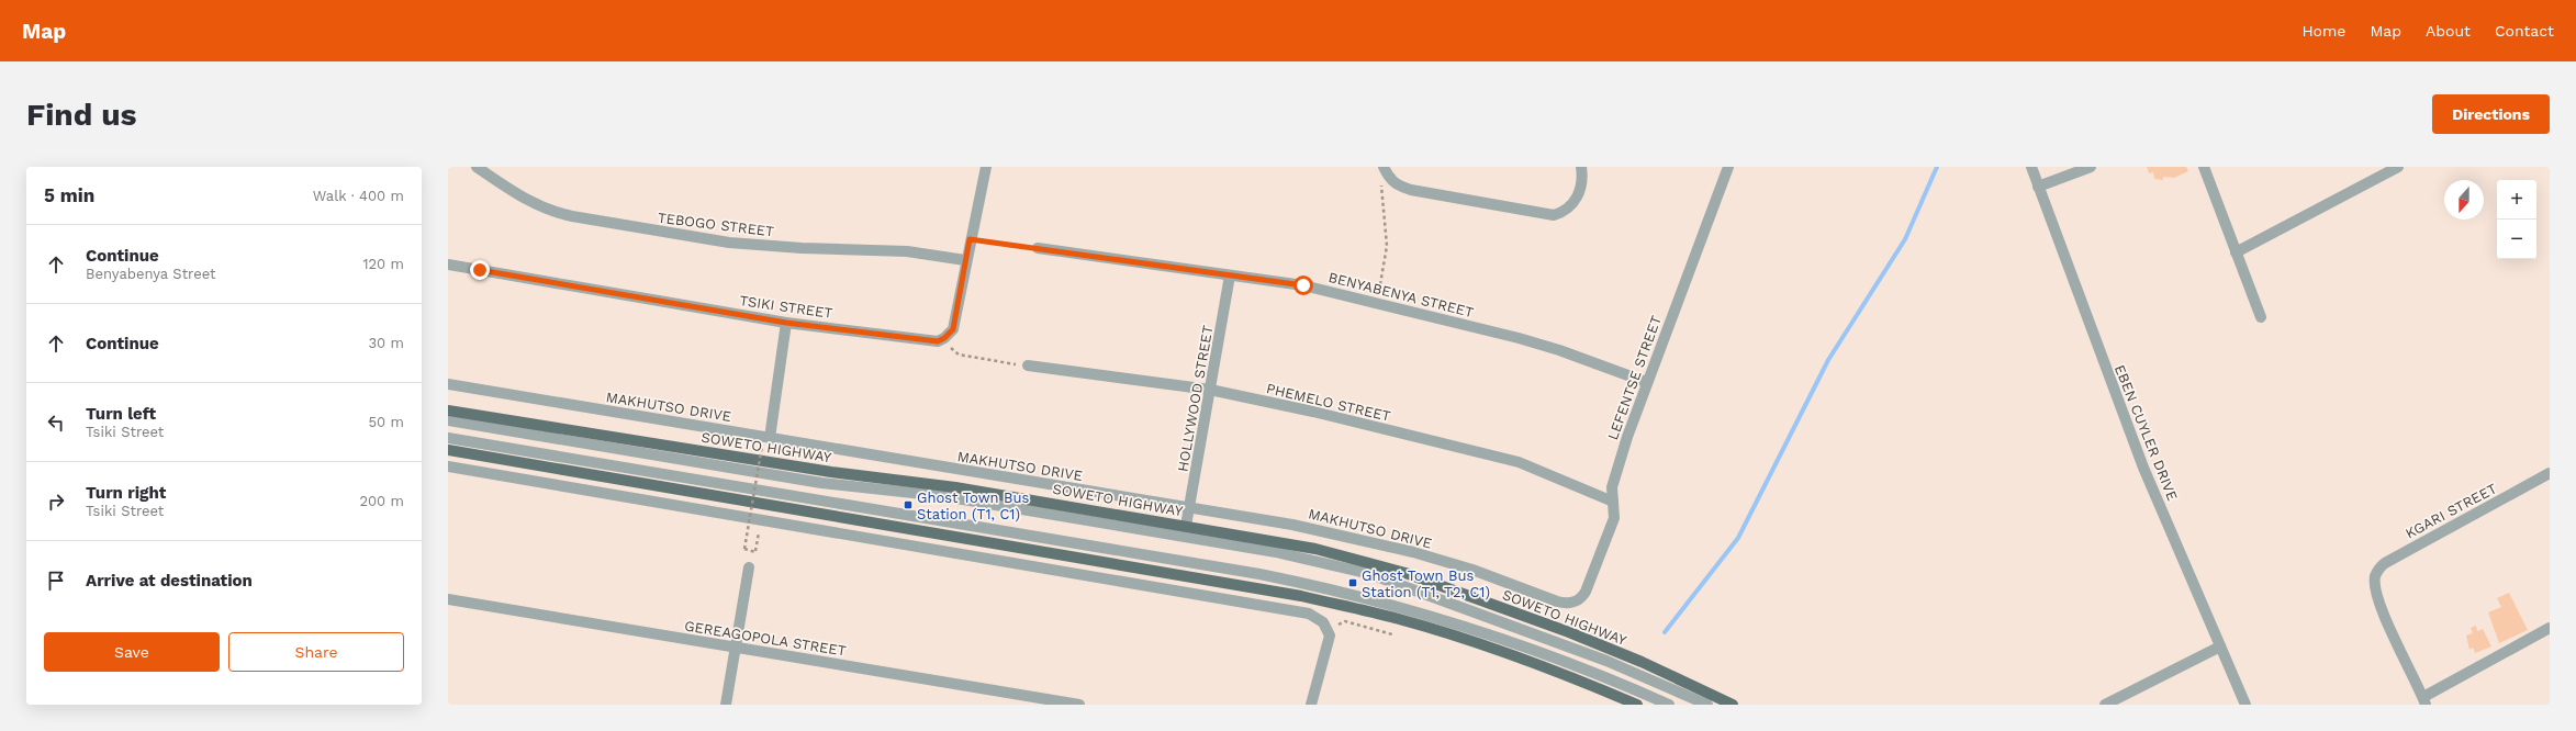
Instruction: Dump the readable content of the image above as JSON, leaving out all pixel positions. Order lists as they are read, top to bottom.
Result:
{
  "streets": {
    "main road": ["SOWETO HIGHWAY"],
    "street": [
      "TEBOGO STREET",
      "BENYABENYA STREET",
      "TSIKI STREET",
      "LEFENTSE STREET",
      "HOLLYWOOD STREET",
      "PHEMELO STREET",
      "MAKHUTSO DRIVE",
      "EBEN CUYLER DRIVE",
      "KGARI STREET",
      "GEREAGOPOLA STREET"
    ]
  },
  "crossings": [
    ["BENYABENYA STREET", "LEFENTSE STREET"],
    ["BENYABENYA STREET", "HOLLYWOOD STREET"],
    ["LEFENTSE STREET", "PHEMELO STREET"],
    ["LEFENTSE STREET", "MAKHUTSO DRIVE"],
    ["HOLLYWOOD STREET", "PHEMELO STREET"],
    ["HOLLYWOOD STREET", "MAKHUTSO DRIVE"],
    ["HOLLYWOOD STREET", "SOWETO HIGHWAY"]
  ],
  "places": {
    "transit": ["Ghost Town Bus Station (T1, C1)", "Ghost Town Bus Station (T1, T2, C1)"]
  },
  "north": "bottom",
  "page": {
    "header": "Map",
    "nav": [
      "Home",
      "Map",
      "About",
      "Contact"
    ],
    "buttons": [
      "Directions",
      ["Save", "Share"]
    ],
    "title": "Find us",
    "heading": ["5 min", "Walk · 400 m"],
    "map_buttons": ["+", "−"],
    "list": [
      ["Continue", "Benyabenya Street", "120 m"],
      ["Continue", "30 m"],
      ["Turn left", "Tsiki Street", "50 m"],
      ["Turn right", "Tsiki Street", "200 m"],
      "Arrive at destination"
    ]
  }
}
